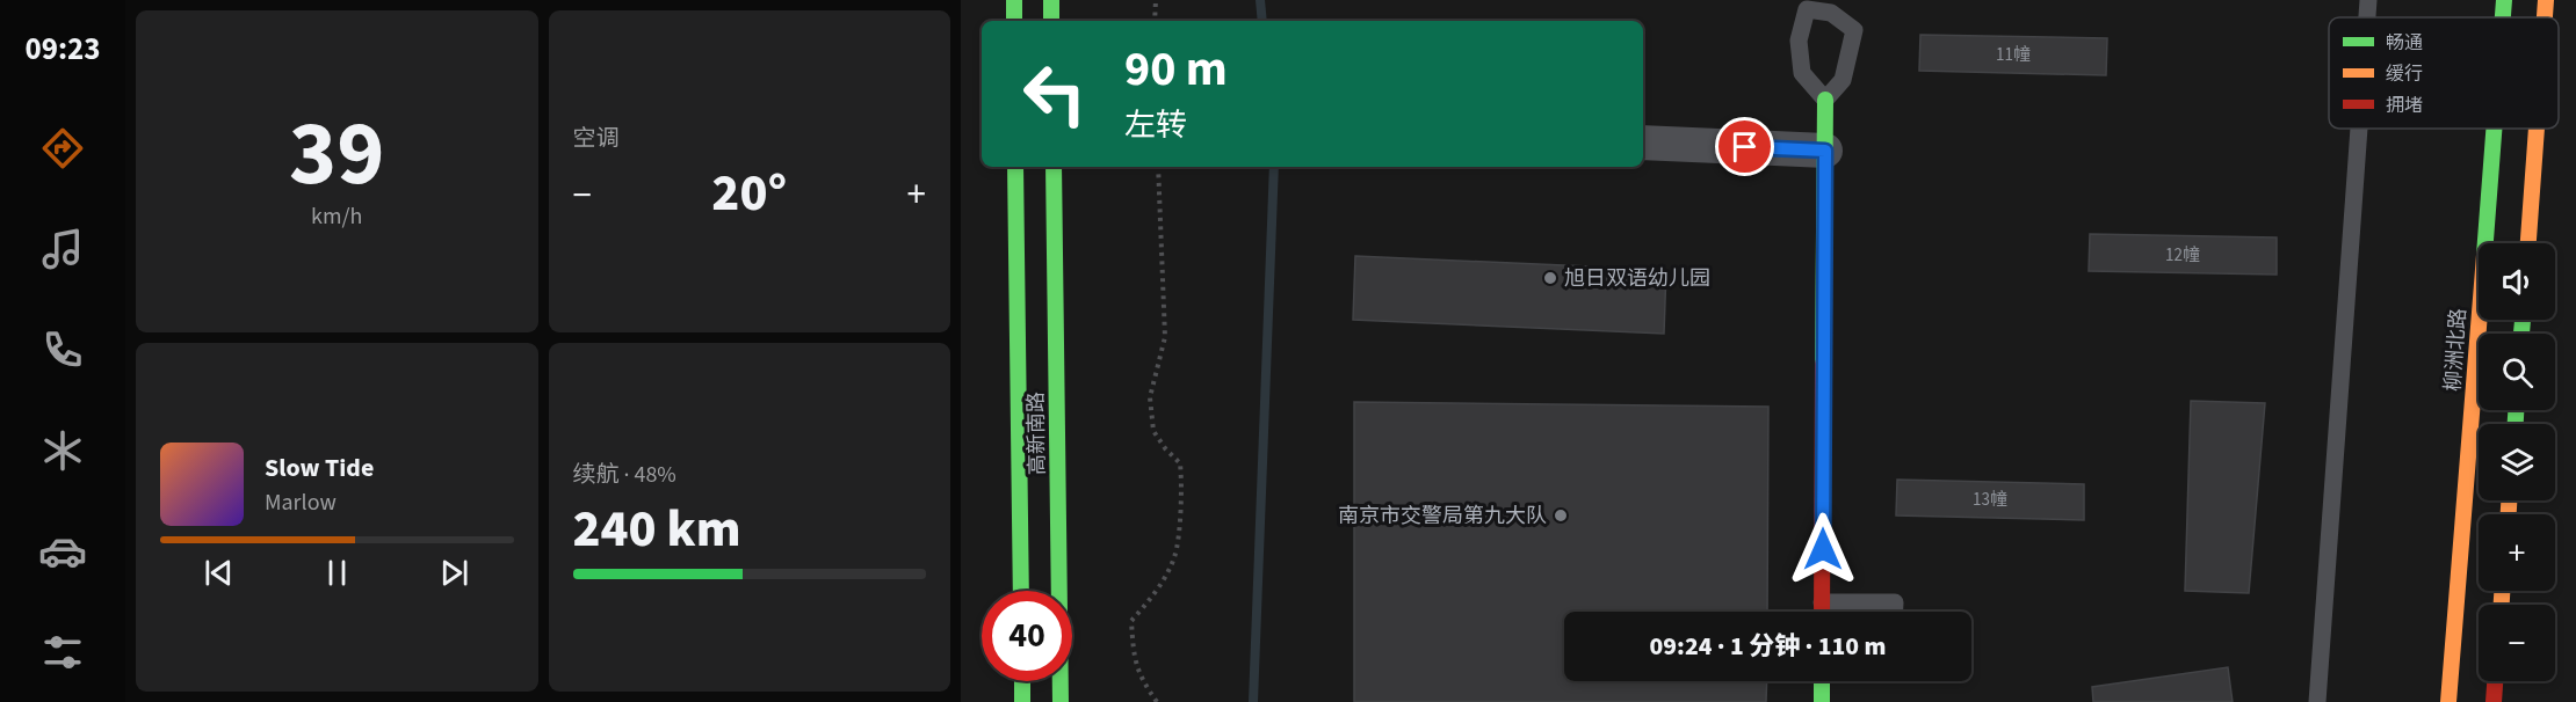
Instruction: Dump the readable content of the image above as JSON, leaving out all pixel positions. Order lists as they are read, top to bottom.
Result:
{
  "streets": {
    "main road": ["柳洲北路", "高新南路"]
  },
  "places": ["旭日双语幼儿园", "南京市交警局第九大队"],
  "house_numbers": ["11幢", "12幢", "13幢"],
  "legend": ["畅通", "缓行", "拥堵"],
  "page": {
    "tabs": "09:23",
    "tile": [
      ["39", "km/h"],
      "空调",
      ["续航 · 48%", "240 km"]
    ],
    "turn": ["90 m", "左转"],
    "heat": ["−", "20°", "+"],
    "map_buttons": ["+", "−"],
    "song": ["Slow Tide", "Marlow"],
    "limit": "40",
    "trip": "09:24 · 1 分钟 · 110 m"
  }
}
